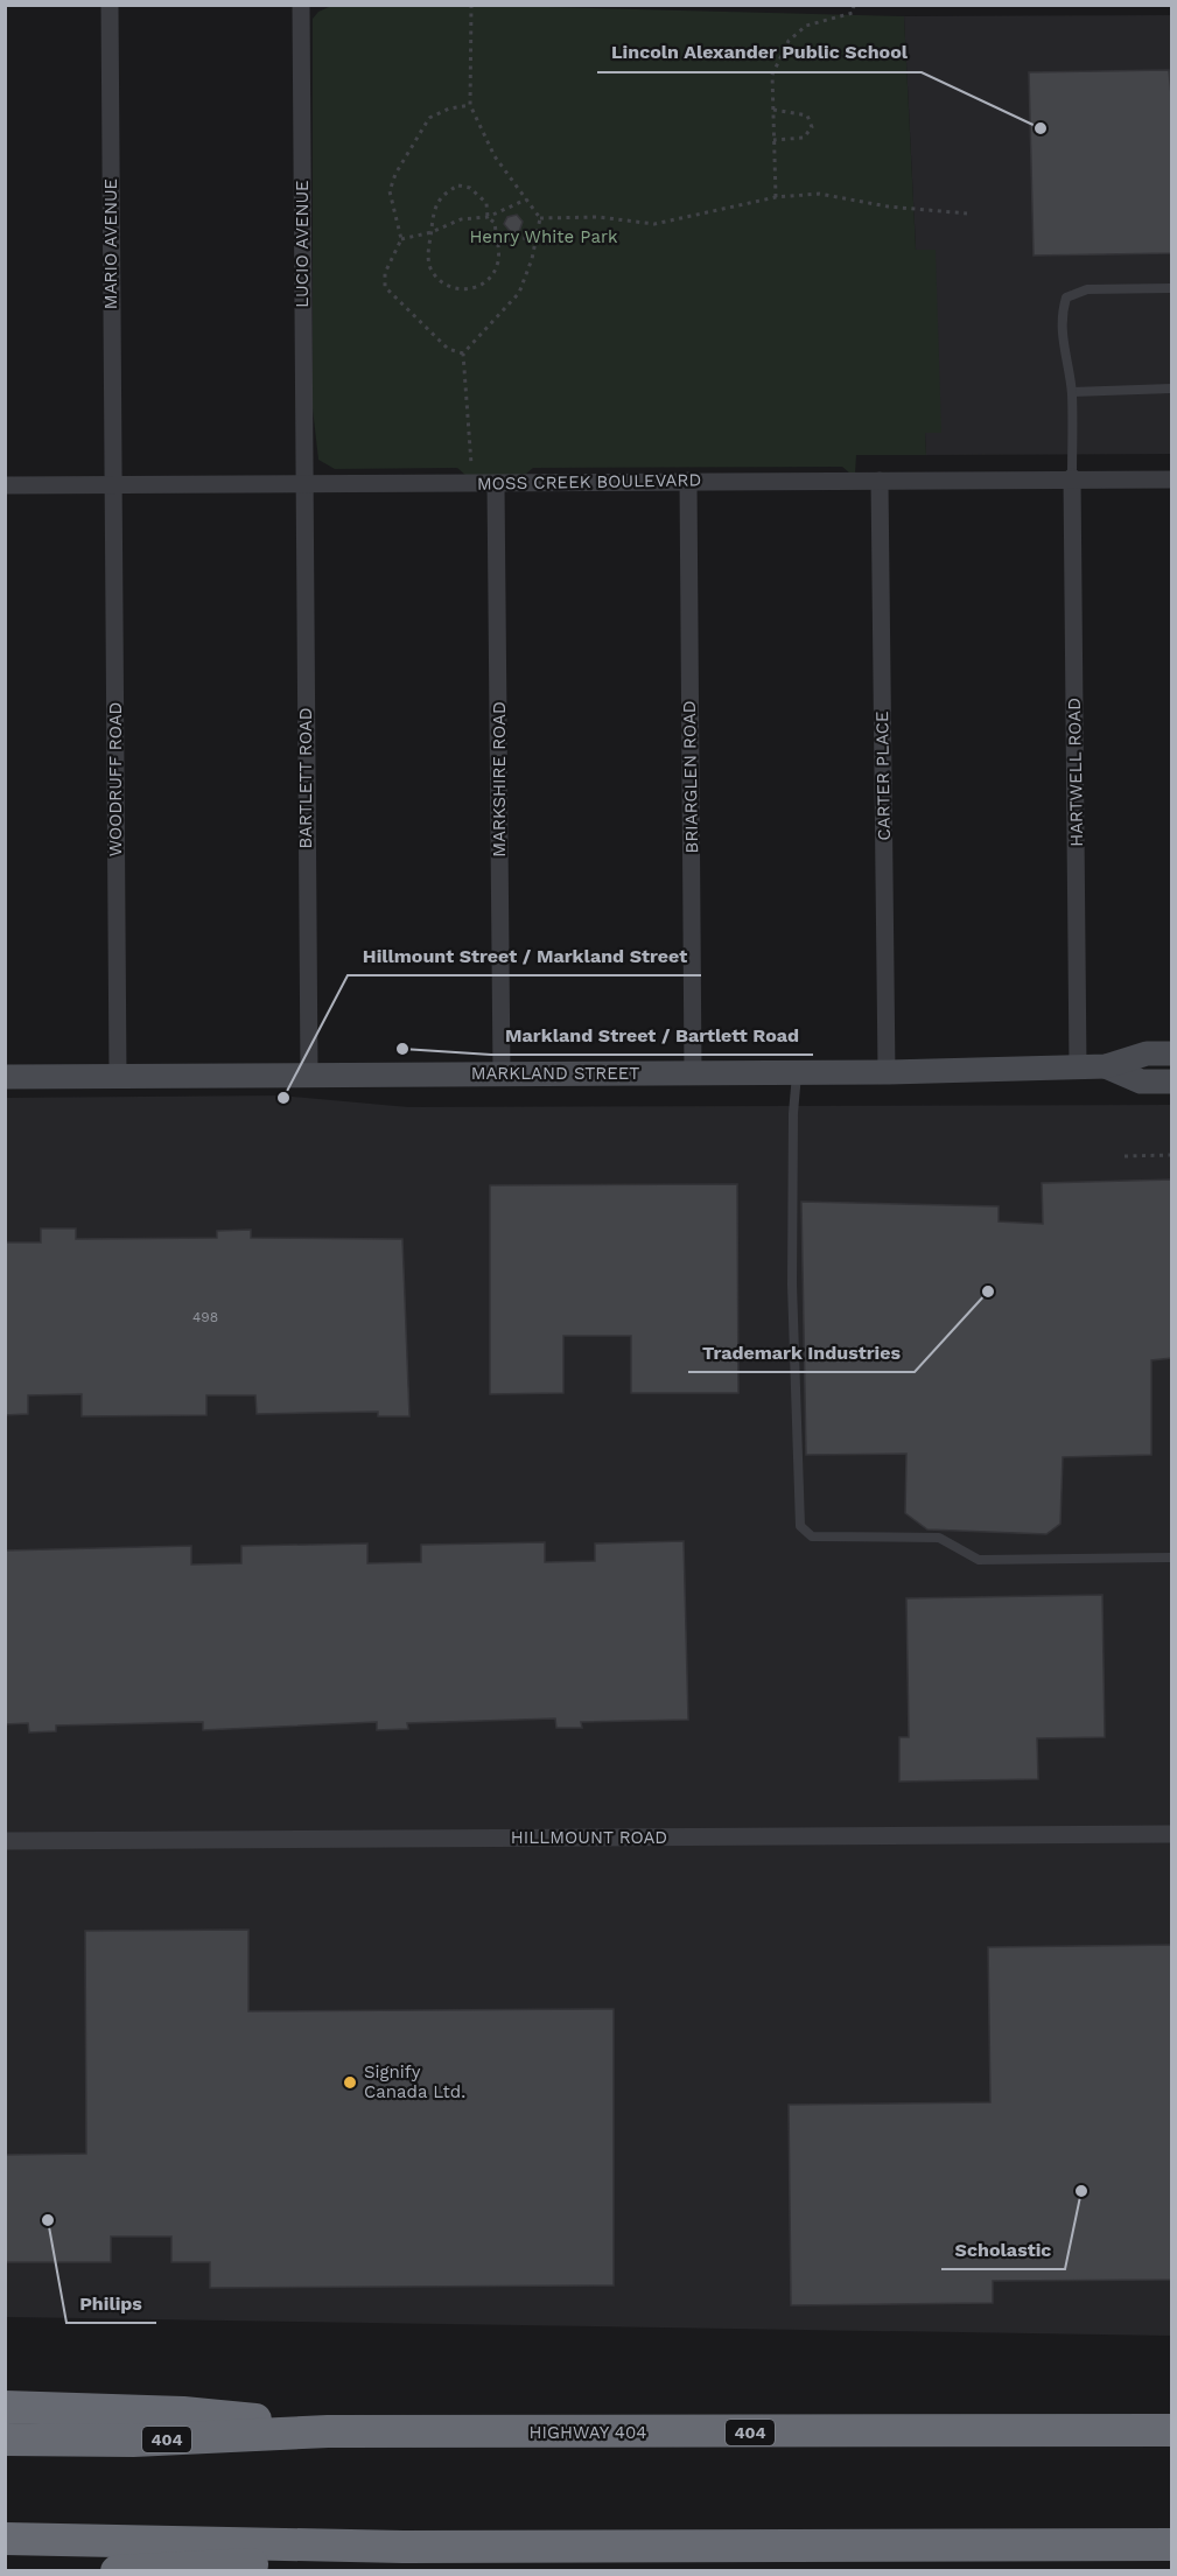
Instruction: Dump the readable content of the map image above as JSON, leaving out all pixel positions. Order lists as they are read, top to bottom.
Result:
{
  "streets": {
    "highway": ["HIGHWAY 404", "404"],
    "street": [
      "MARIO AVENUE",
      "LUCIO AVENUE",
      "MOSS CREEK BOULEVARD",
      "HARTWELL ROAD",
      "CARTER PLACE",
      "BRIARGLEN ROAD",
      "BARTLETT ROAD",
      "WOODRUFF ROAD",
      "MARKSHIRE ROAD",
      "MARKLAND STREET",
      "HILLMOUNT ROAD"
    ]
  },
  "crossings": [
    ["MARIO AVENUE", "MOSS CREEK BOULEVARD"],
    ["MARIO AVENUE", "WOODRUFF ROAD"],
    ["LUCIO AVENUE", "MOSS CREEK BOULEVARD"],
    ["LUCIO AVENUE", "BARTLETT ROAD"],
    ["MOSS CREEK BOULEVARD", "HARTWELL ROAD"],
    ["MOSS CREEK BOULEVARD", "CARTER PLACE"],
    ["MOSS CREEK BOULEVARD", "BRIARGLEN ROAD"],
    ["MOSS CREEK BOULEVARD", "BARTLETT ROAD"],
    ["MOSS CREEK BOULEVARD", "WOODRUFF ROAD"],
    ["MOSS CREEK BOULEVARD", "MARKSHIRE ROAD"],
    ["HARTWELL ROAD", "MARKLAND STREET"],
    ["CARTER PLACE", "MARKLAND STREET"],
    ["BRIARGLEN ROAD", "MARKLAND STREET"],
    ["BARTLETT ROAD", "MARKLAND STREET"],
    ["WOODRUFF ROAD", "MARKLAND STREET"],
    ["MARKSHIRE ROAD", "MARKLAND STREET"]
  ],
  "parks": ["Henry White Park"],
  "places": [
    "Lincoln Alexander Public School",
    "Markland Street / Bartlett Road",
    "Hillmount Street / Markland Street",
    "Trademark Industries",
    "Signify Canada Ltd.",
    "Scholastic",
    "Philips"
  ],
  "house_numbers": ["498"]
}
